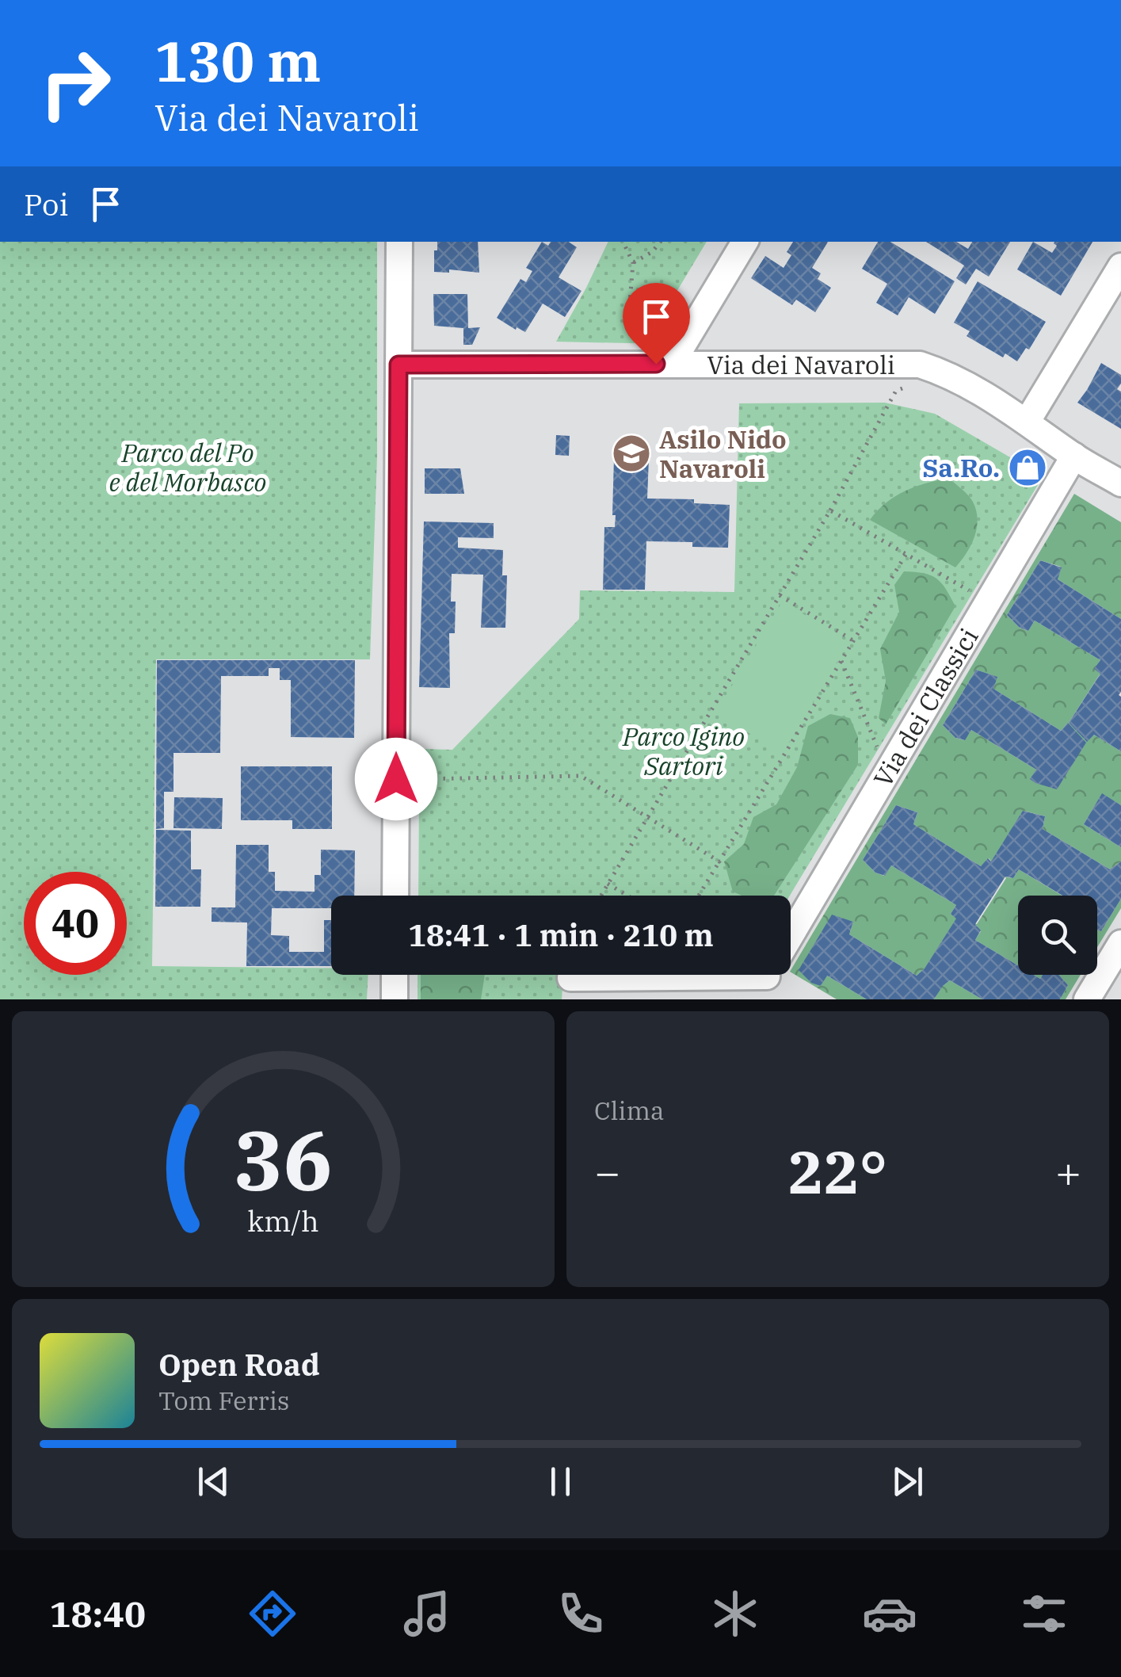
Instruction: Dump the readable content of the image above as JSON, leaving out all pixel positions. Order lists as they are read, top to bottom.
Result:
{
  "streets": {
    "street": ["Via dei Navaroli", "Via dei Classici"]
  },
  "crossings": [
    ["Via dei Navaroli", "Via dei Classici"]
  ],
  "parks": ["Parco del Po e del Morbasco", "Parco Igino Sartori"],
  "places": {
    "school or university": ["Asilo Nido Navaroli"],
    "shop": ["Sa.Ro."]
  },
  "page": {
    "turn": ["130 m", "Via dei Navaroli"],
    "then": "Poi",
    "limit": "40",
    "trip": "18:41 · 1 min · 210 m",
    "tile": "Clima",
    "heat": ["−", "22°", "+"],
    "song": ["Open Road", "Tom Ferris"],
    "tabs": "18:40",
    "gauge": ["36", "km/h"]
  }
}
